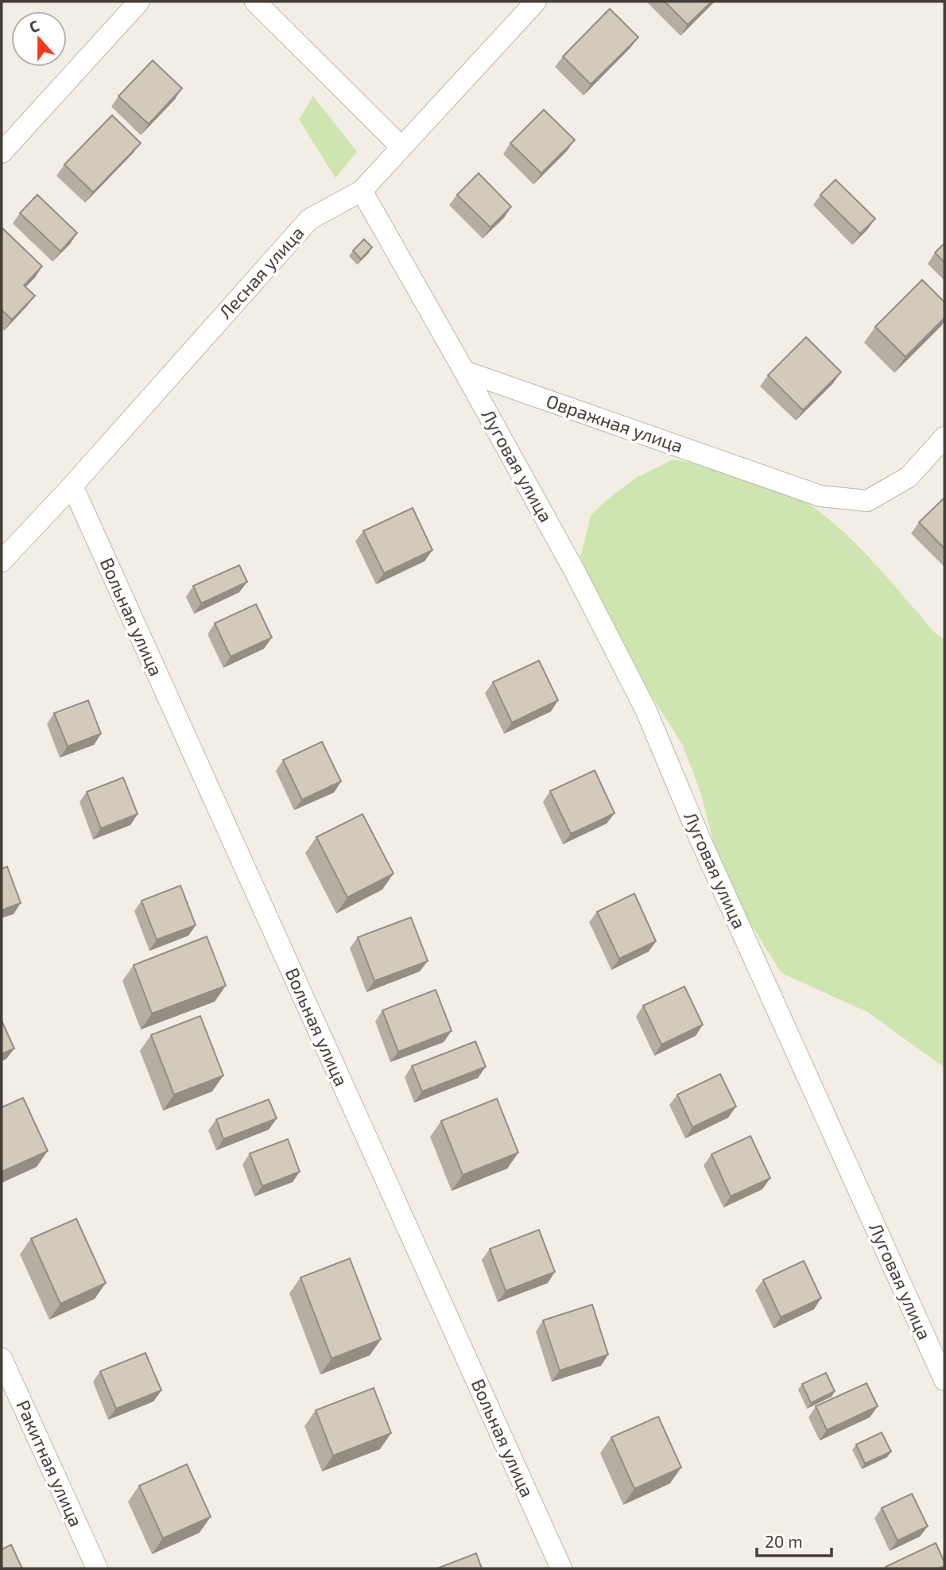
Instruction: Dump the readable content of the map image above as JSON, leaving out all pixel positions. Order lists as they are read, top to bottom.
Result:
{
  "streets": {
    "street": [
      "Лесная улица",
      "Овражная улица",
      "Луговая улица",
      "Вольная улица",
      "Ракитная улица"
    ]
  },
  "crossings": [
    ["Лесная улица", "Вольная улица"],
    ["Овражная улица", "Луговая улица"]
  ],
  "scale_bar": "20 m",
  "north": "top"
}
